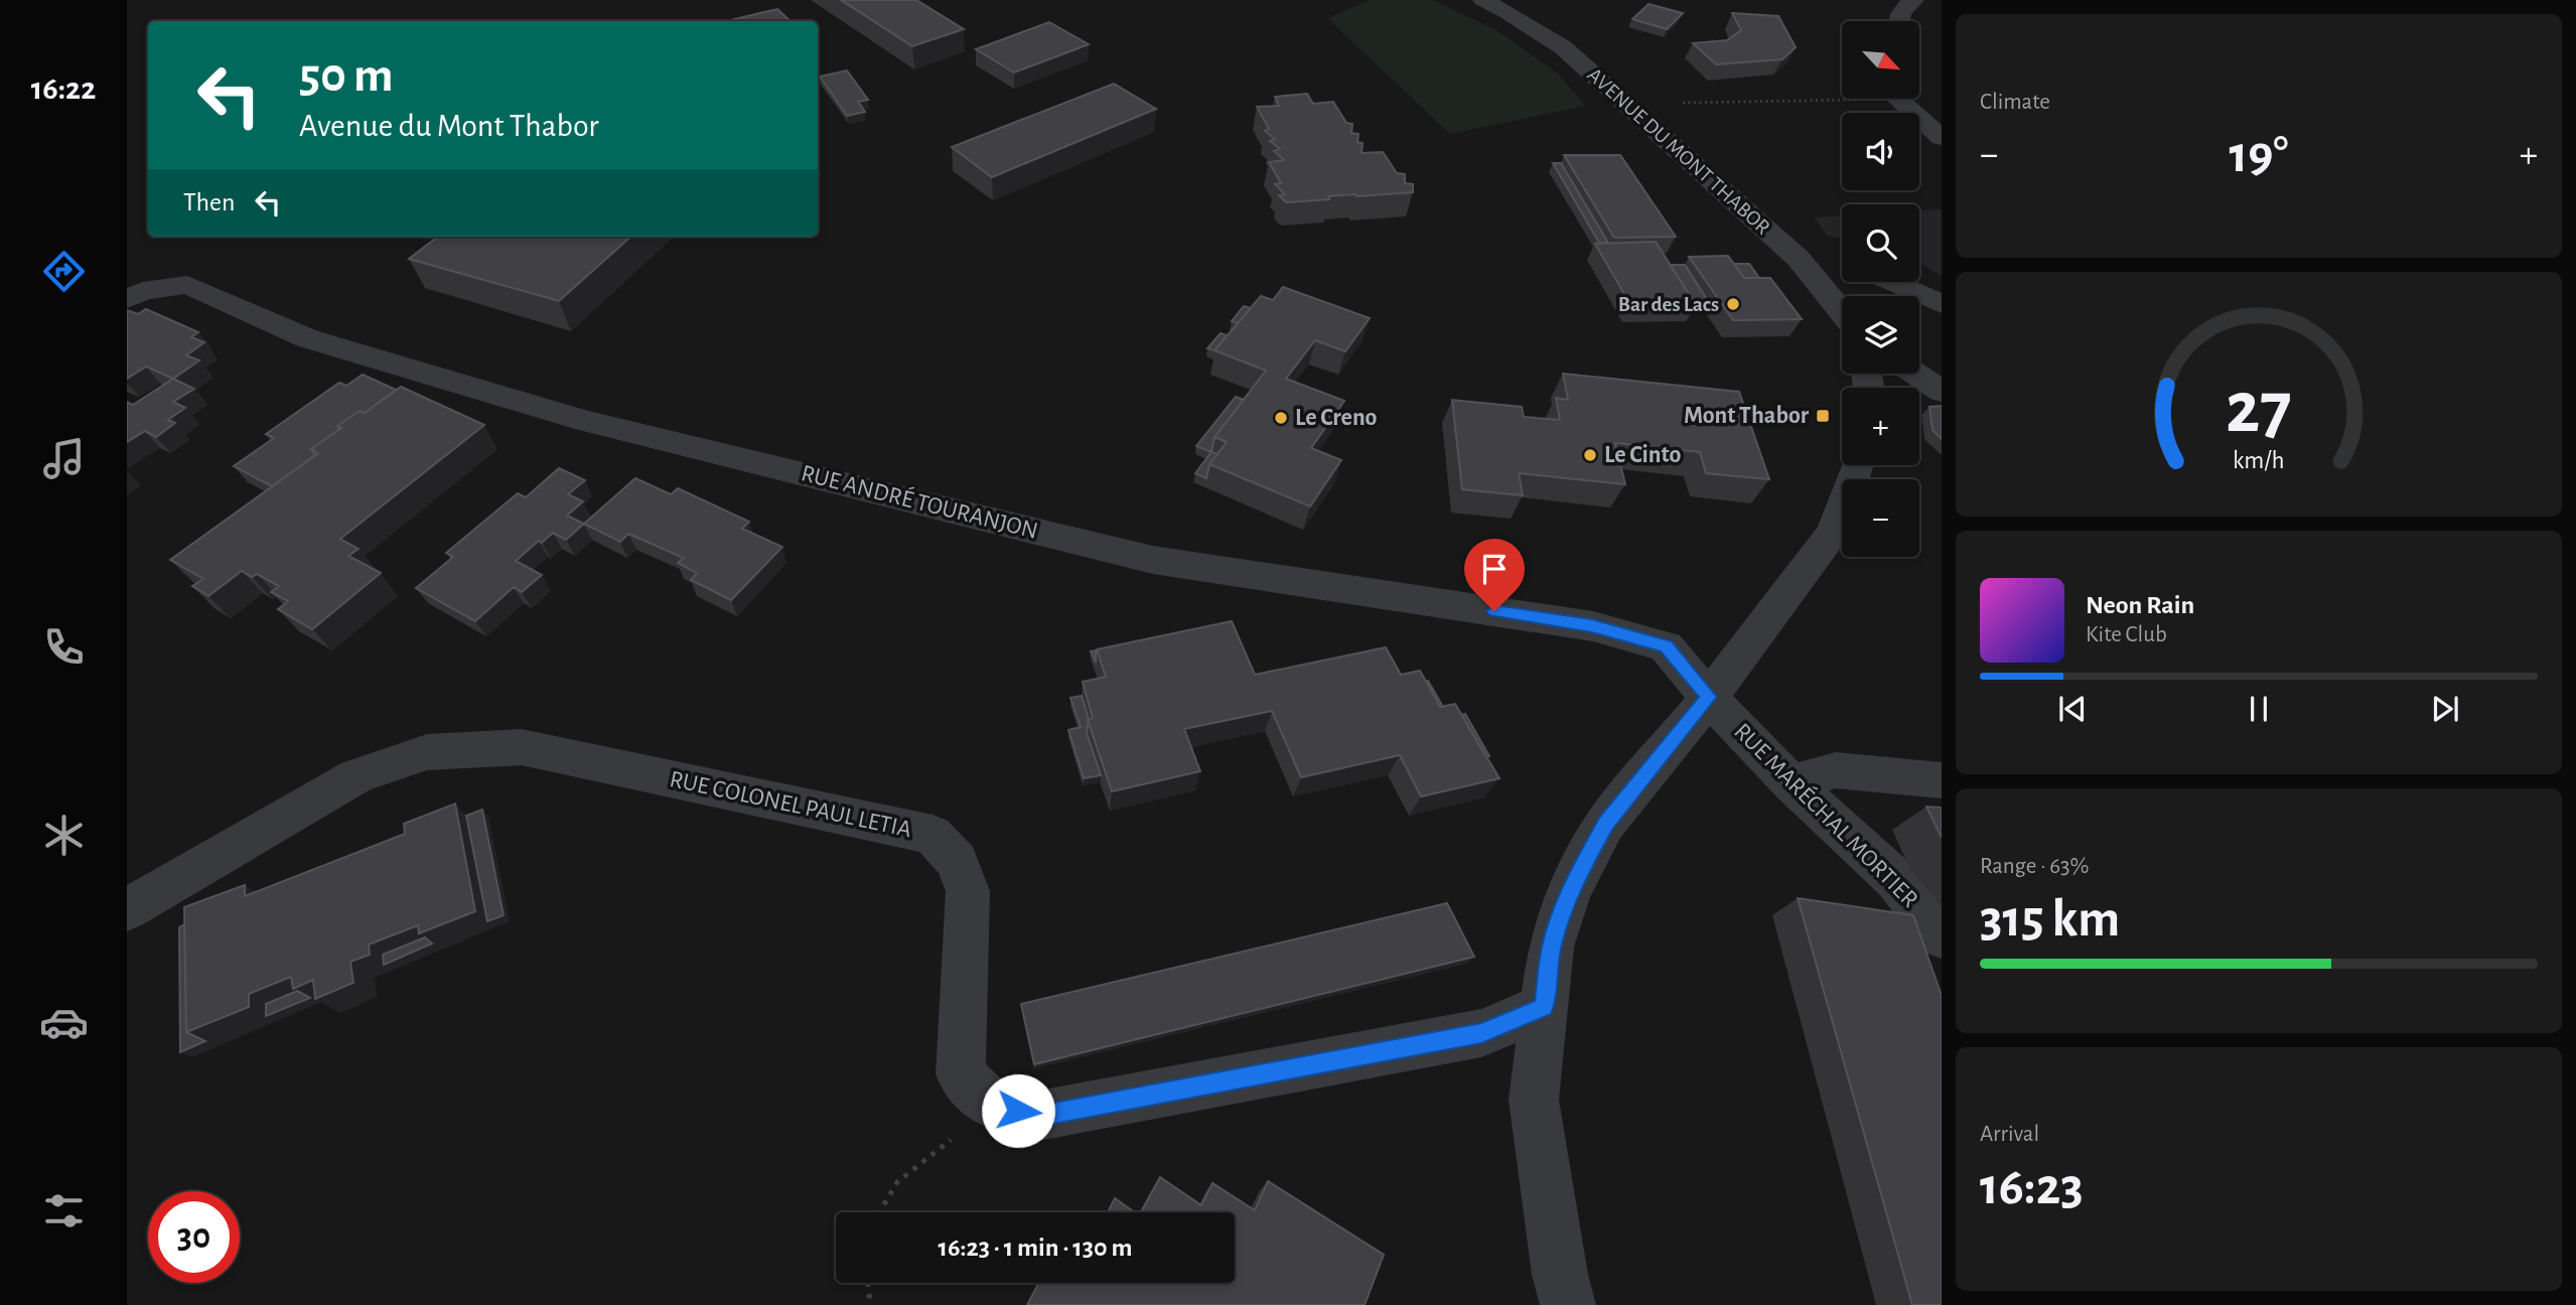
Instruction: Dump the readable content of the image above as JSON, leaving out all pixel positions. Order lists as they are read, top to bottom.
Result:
{
  "streets": {
    "street": [
      "AVENUE DU MONT THABOR",
      "RUE ANDRÉ TOURANJON",
      "RUE COLONEL PAUL LETIA",
      "RUE MARÉCHAL MORTIER"
    ]
  },
  "crossings": [
    ["RUE ANDRÉ TOURANJON", "RUE MARÉCHAL MORTIER"]
  ],
  "places": {
    "other": ["Bar des Lacs", "Le Creno", "Le Cinto"],
    "transit": ["Mont Thabor"]
  },
  "north": "bottom right",
  "page": {
    "tabs": "16:22",
    "tile": [
      "Climate",
      ["Range · 63%", "315 km"],
      ["Arrival", "16:23"]
    ],
    "map_buttons": ["+", "−"],
    "turn": ["50 m", "Avenue du Mont Thabor"],
    "heat": ["−", "19°", "+"],
    "then": "Then",
    "song": ["Neon Rain", "Kite Club"],
    "limit": "30",
    "trip": "16:23 · 1 min · 130 m",
    "gauge": ["27", "km/h"]
  }
}
